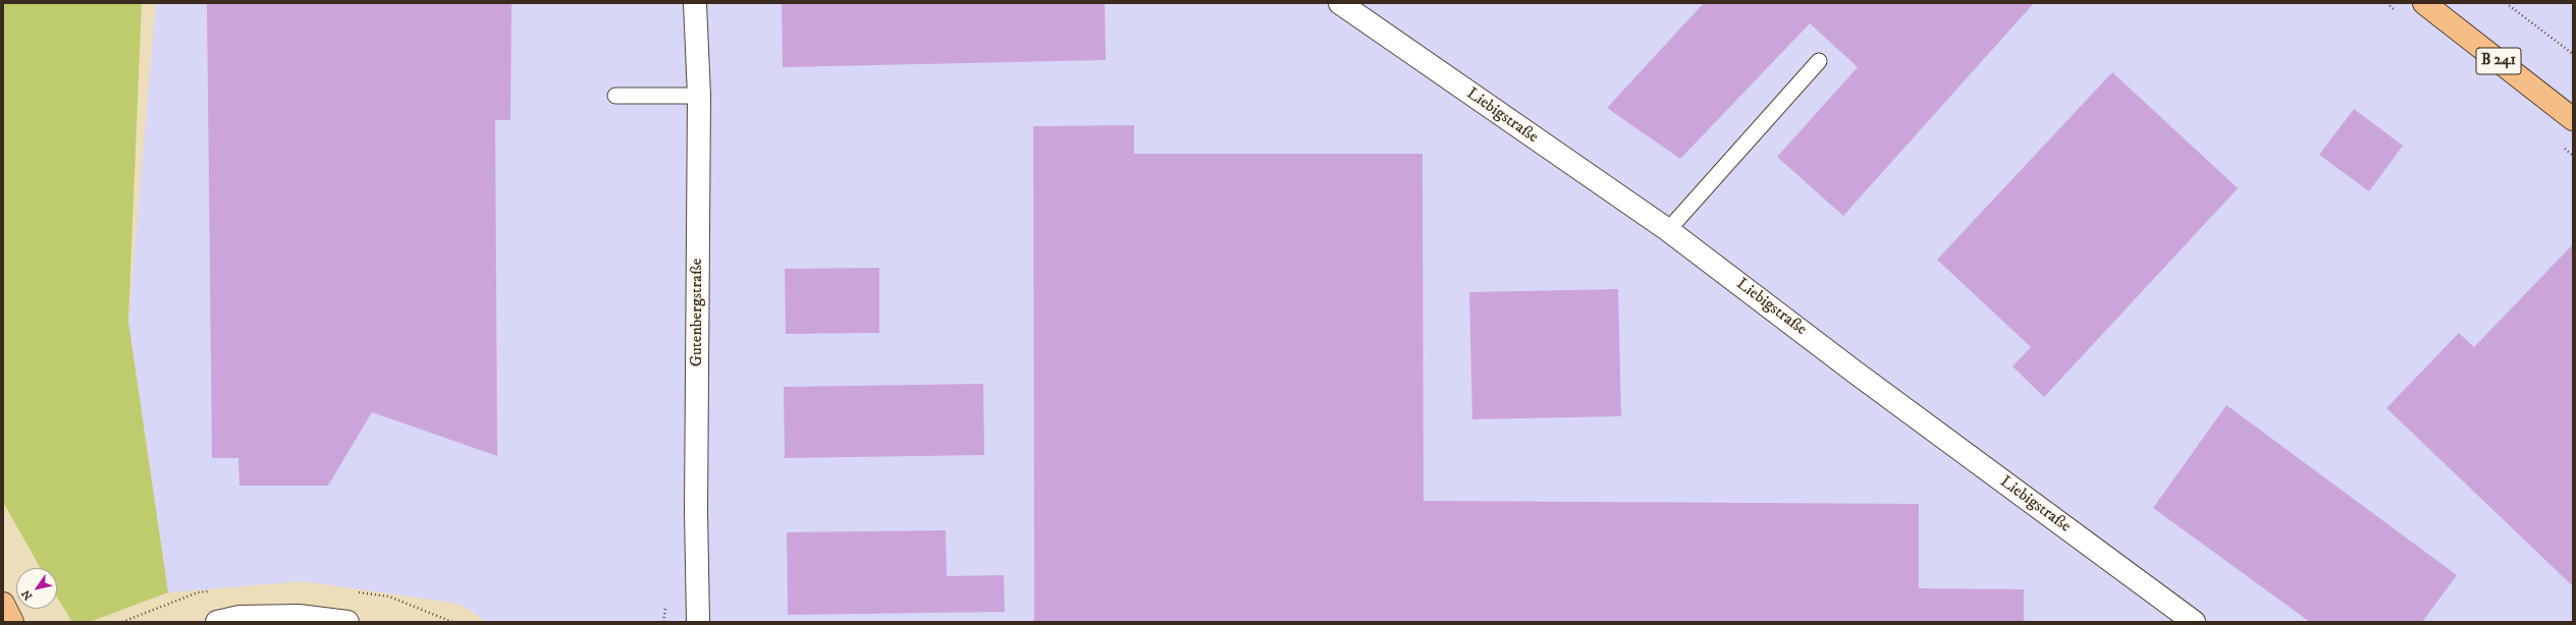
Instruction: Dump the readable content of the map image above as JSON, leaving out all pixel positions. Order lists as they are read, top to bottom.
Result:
{
  "streets": {
    "main road": ["B 241"],
    "street": ["Liebigstraße", "Gutenbergstraße"]
  },
  "north": "bottom left"
}
